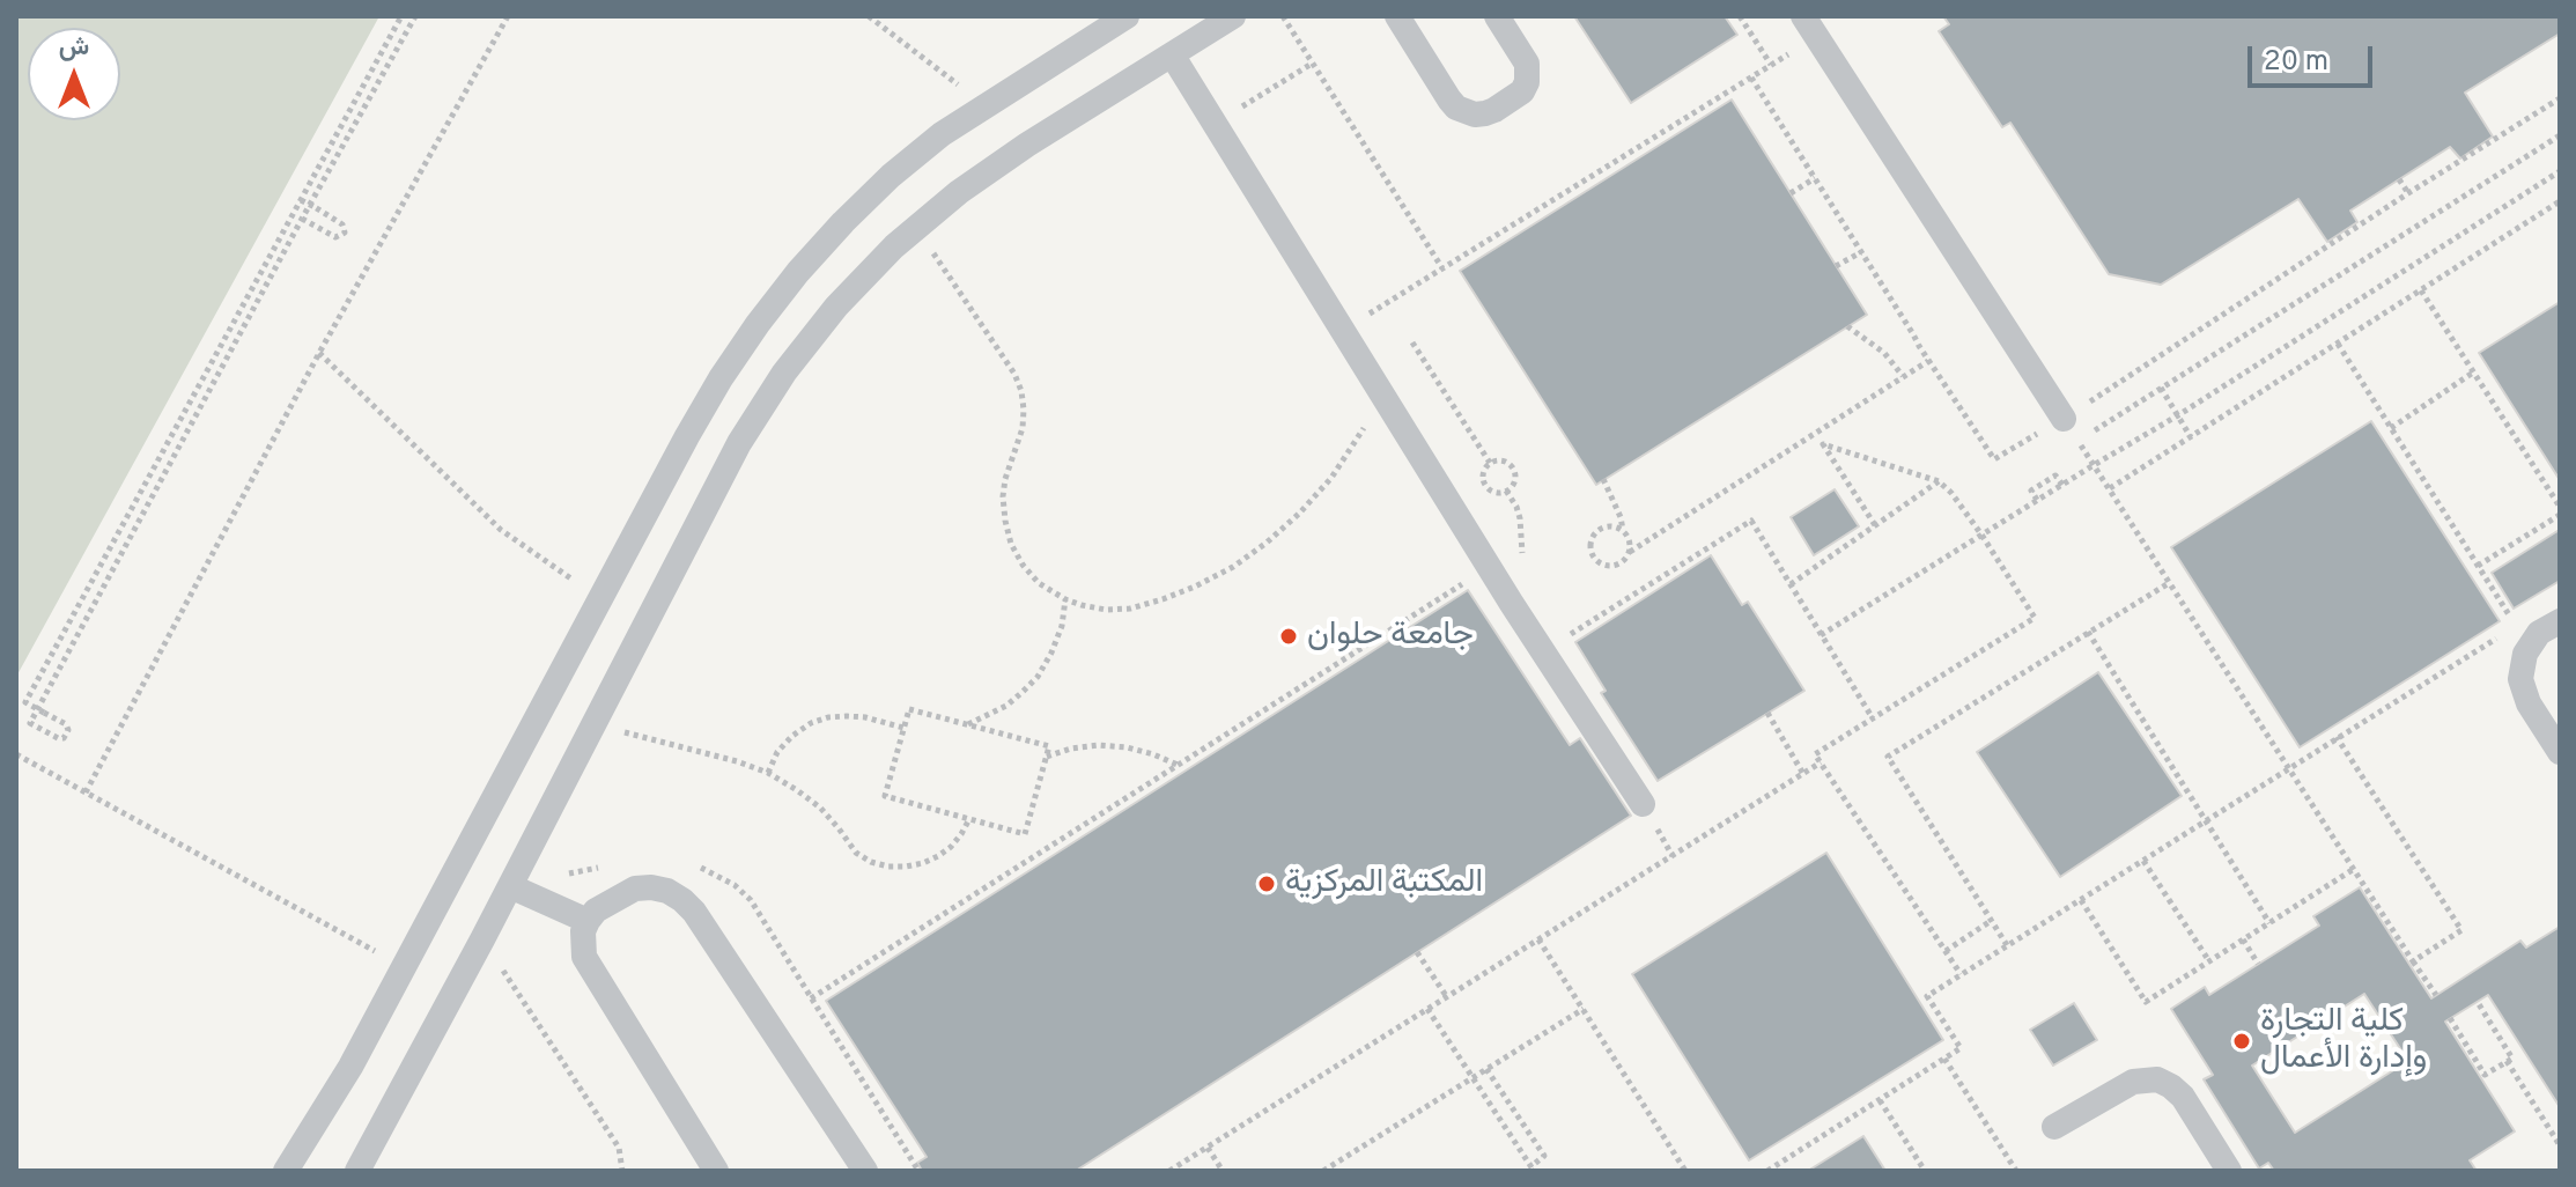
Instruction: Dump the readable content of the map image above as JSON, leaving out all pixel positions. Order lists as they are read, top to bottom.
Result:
{
  "places": ["جامعة حلوان", "المكتبة المركزية", "كلية التجارة وإدارة الأعمال"],
  "scale_bar": "20 m",
  "north": "top"
}
